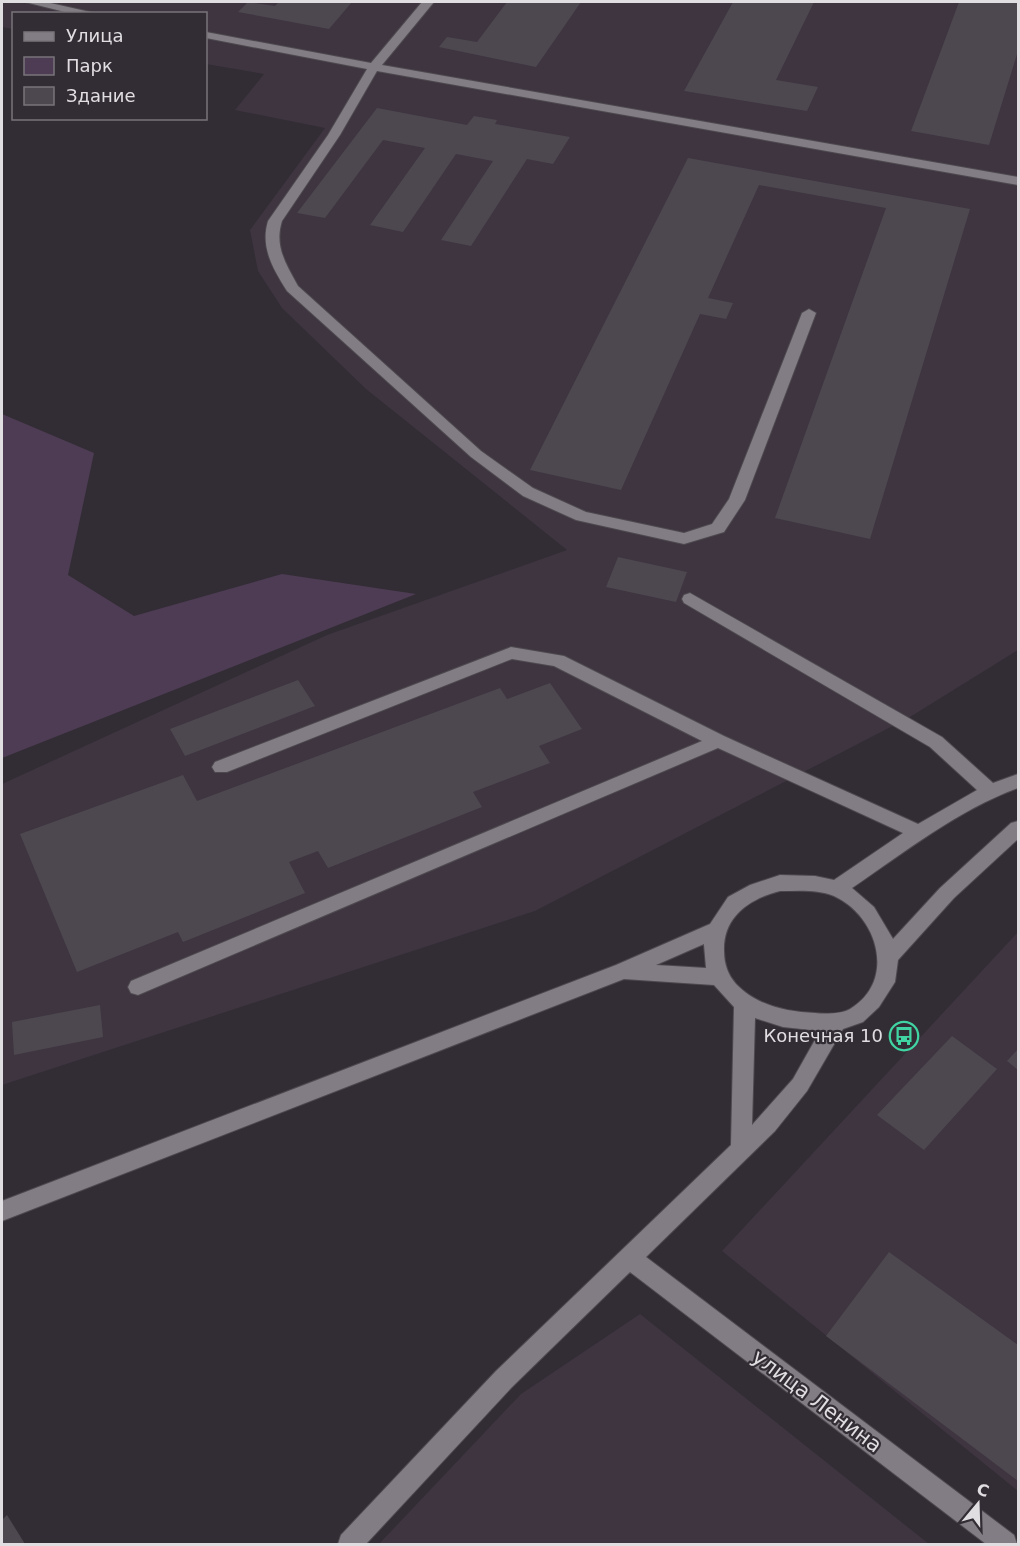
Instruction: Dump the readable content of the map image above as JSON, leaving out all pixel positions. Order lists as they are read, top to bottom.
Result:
{
  "streets": {
    "street": ["улица Ленина"]
  },
  "places": {
    "bus stop": ["Конечная 10"]
  },
  "legend": ["Улица", "Парк", "Здание"],
  "north": "top"
}
